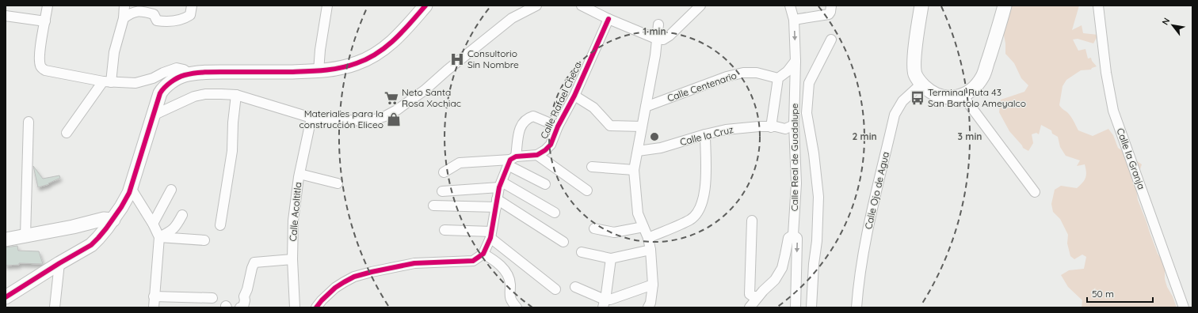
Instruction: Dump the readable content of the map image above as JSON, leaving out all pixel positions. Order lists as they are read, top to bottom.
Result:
{
  "streets": {
    "street": [
      "Calle Centenario",
      "Calle Rafael Checa",
      "Calle la Cruz",
      "Calle Real de Guadalupe",
      "Calle la Granja",
      "Calle Ojo de Agua",
      "Calle Acoltitla"
    ]
  },
  "crossings": [
    ["Calle la Cruz", "Calle Real de Guadalupe"]
  ],
  "places": {
    "hospital": ["Consultorio Sin Nombre"],
    "supermarket": ["Neto Santa Rosa Xochiac"],
    "bus stop": ["Terminal Ruta 43 San Bartolo Ameyalco"],
    "shop": ["Materiales para la construcción Eliceo"]
  },
  "scale_bar": "50 m",
  "north": "top left",
  "rings": ["1 min", "2 min", "3 min"]
}
